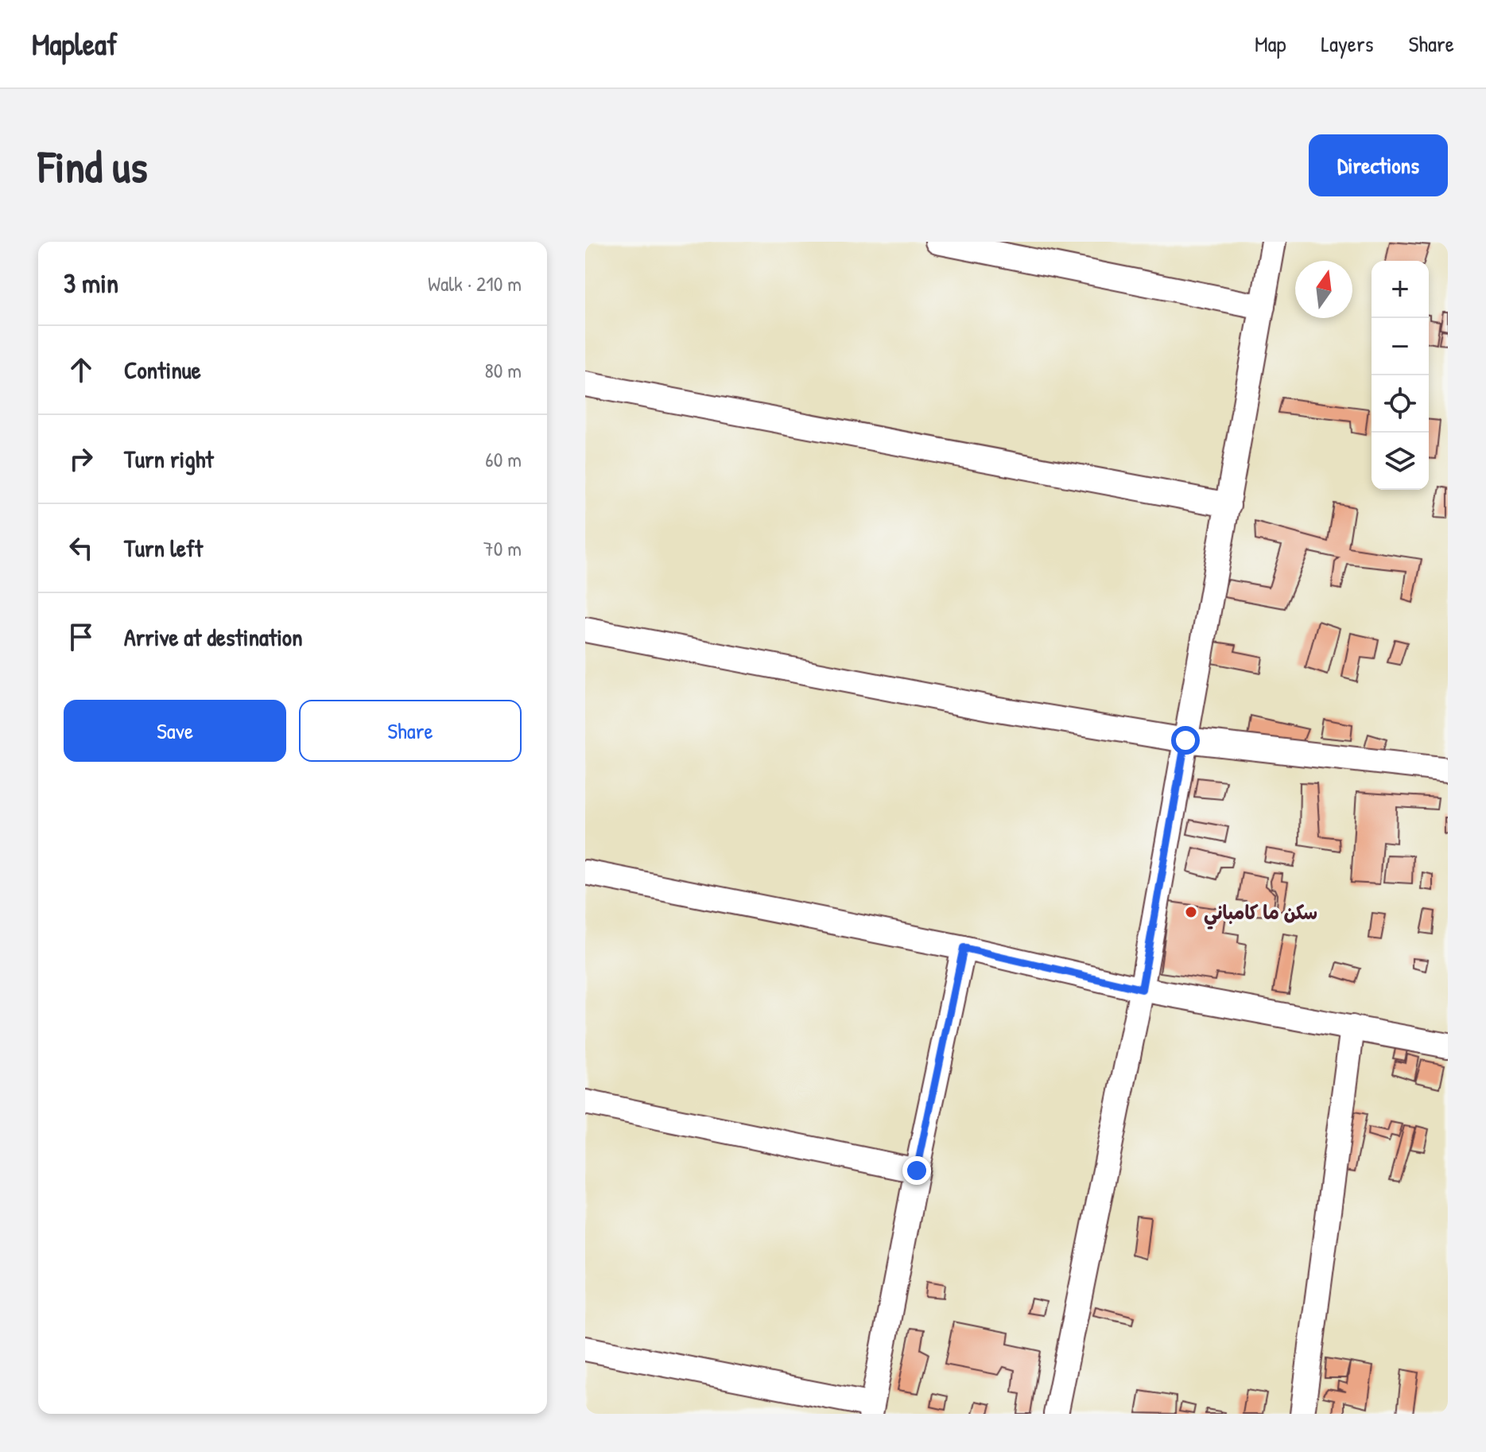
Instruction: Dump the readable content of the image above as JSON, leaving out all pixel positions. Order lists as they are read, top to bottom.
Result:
{
  "places": ["سكن ما كامباني"],
  "north": "top",
  "page": {
    "header": "Mapleaf",
    "nav": ["Map", "Layers", "Share"],
    "buttons": [
      "Directions",
      ["Save", "Share"]
    ],
    "title": "Find us",
    "heading": ["3 min", "Walk · 210 m"],
    "map_buttons": ["+", "−"],
    "list": [
      ["Continue", "80 m"],
      ["Turn right", "60 m"],
      ["Turn left", "70 m"],
      "Arrive at destination"
    ]
  }
}
